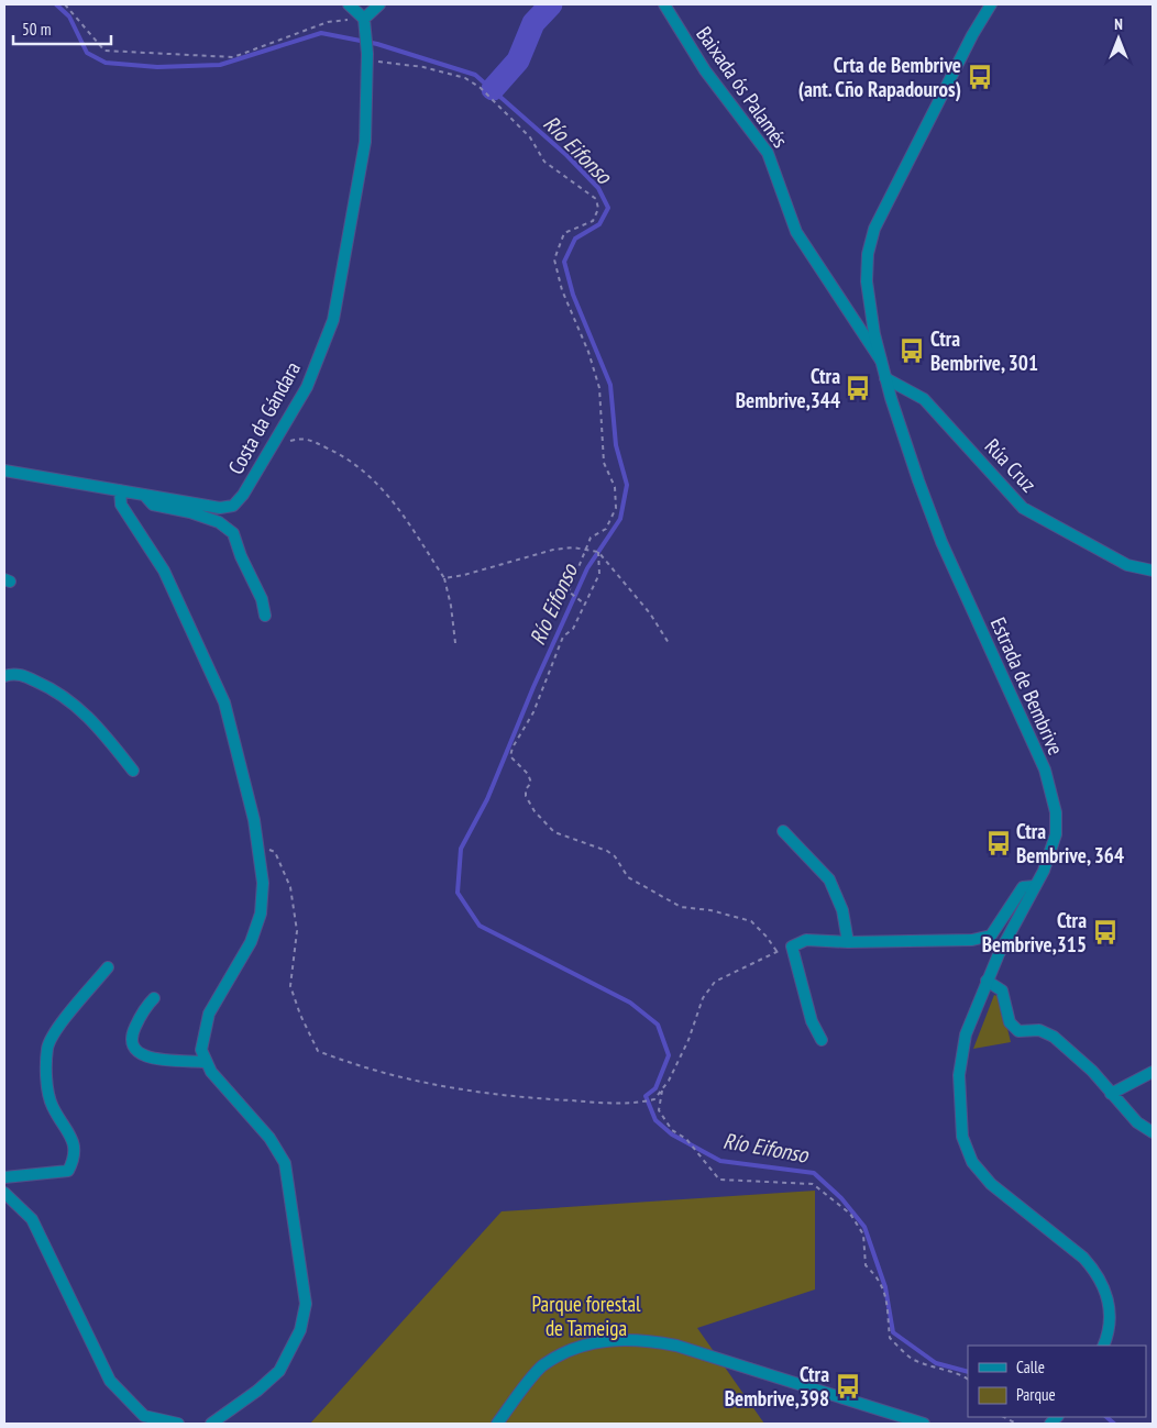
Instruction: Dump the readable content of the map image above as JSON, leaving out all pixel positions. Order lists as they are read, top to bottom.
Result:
{
  "streets": {
    "street": [
      "Baixada ós Palamés",
      "Costa da Gándara",
      "Rúa Cruz",
      "Estrada de Bembrive"
    ]
  },
  "crossings": [
    ["Baixada ós Palamés", "Estrada de Bembrive"],
    ["Rúa Cruz", "Estrada de Bembrive"]
  ],
  "water": ["Río Eifonso"],
  "parks": ["Parque forestal de Tameiga"],
  "places": {
    "bus stop": [
      "Crta de Bembrive (ant. Cño Rapadouros)",
      "Ctra Bembrive, 301",
      "Ctra Bembrive,344",
      "Ctra Bembrive, 364",
      "Ctra Bembrive,315",
      "Ctra Bembrive,398"
    ]
  },
  "legend": ["Calle", "Parque"],
  "scale_bar": "50 m",
  "north": "top"
}
